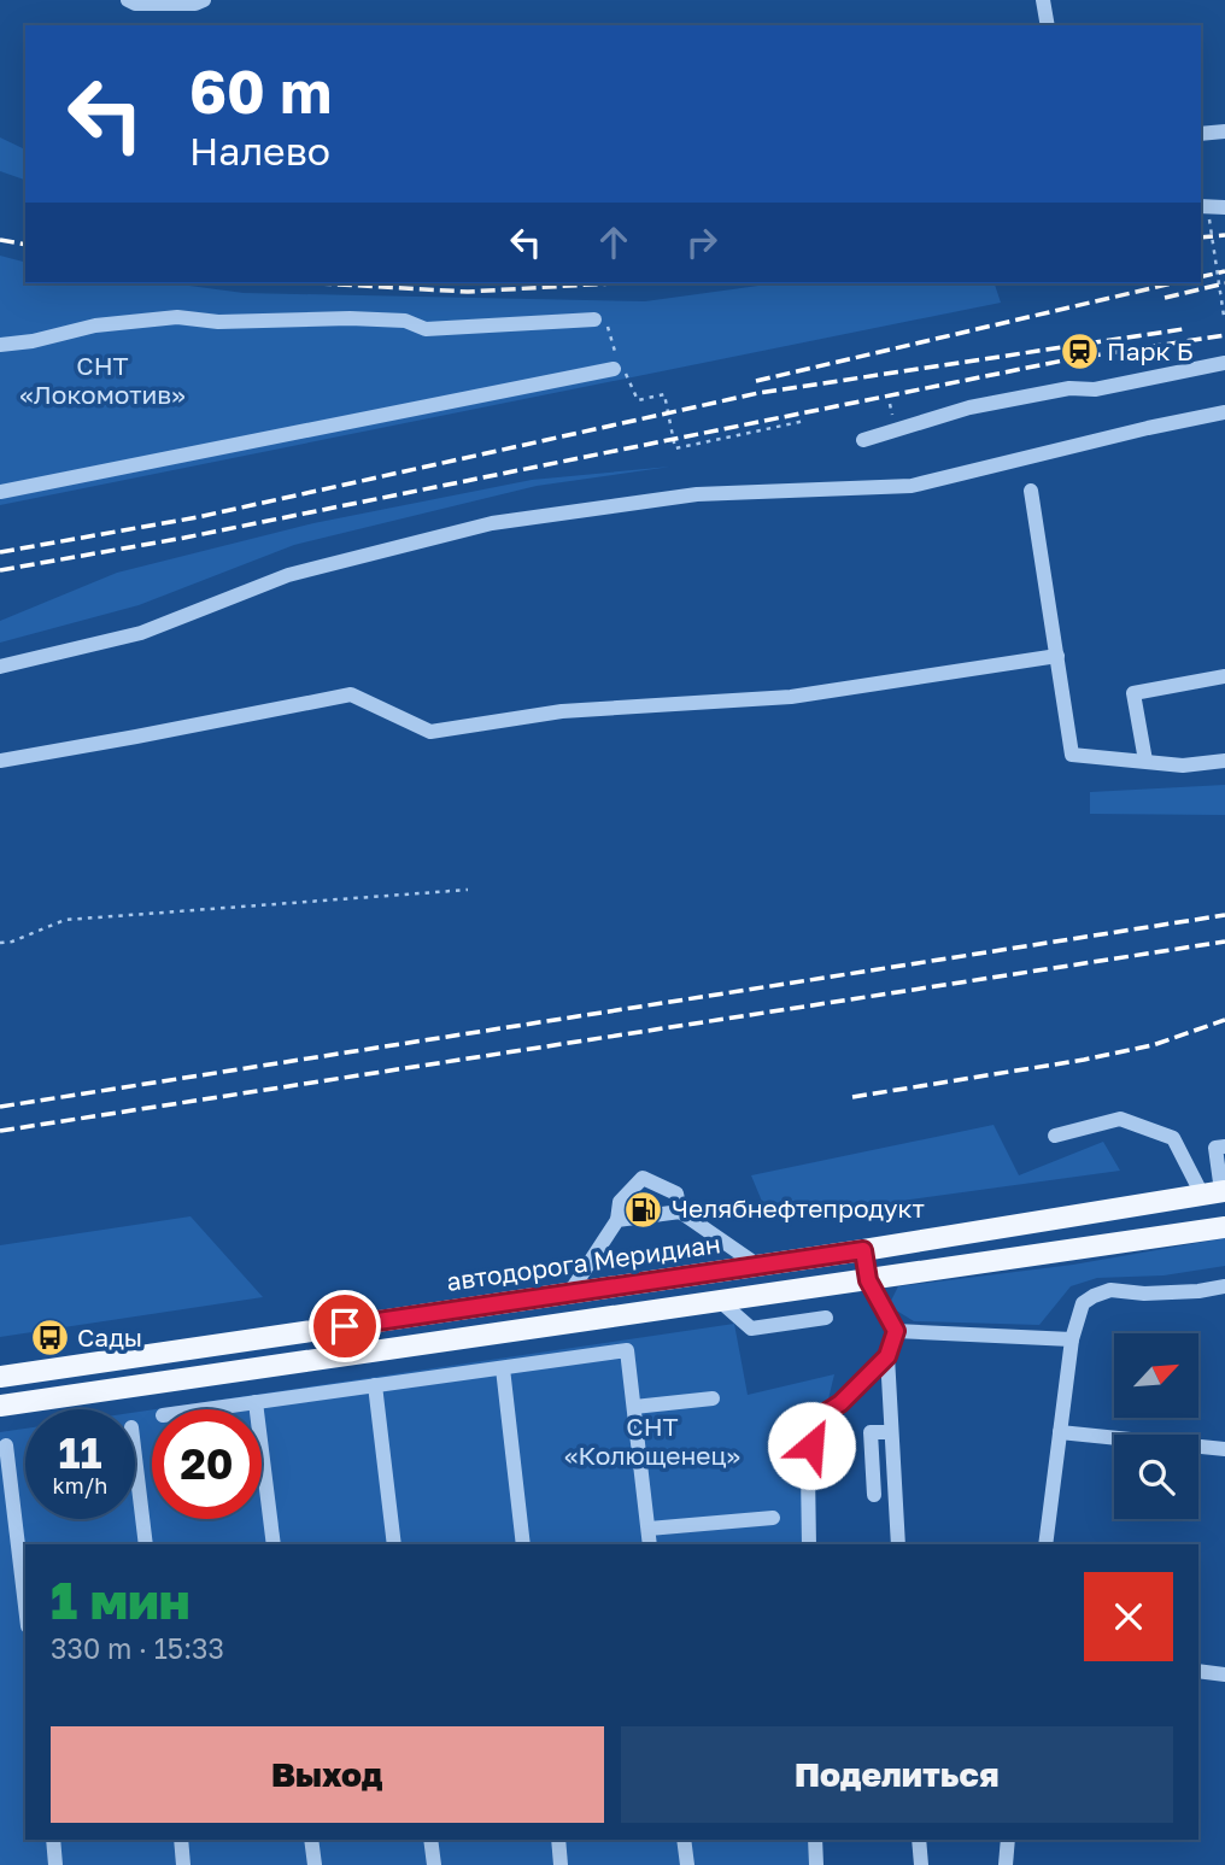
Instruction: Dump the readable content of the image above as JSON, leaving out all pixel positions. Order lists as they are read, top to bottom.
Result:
{
  "streets": {
    "main road": ["автодорога Меридиан"]
  },
  "parks": ["СНТ «Локомотив»", "СНТ «Колющенец»"],
  "places": {
    "station": ["Парк Б"],
    "fuel station": ["Челябнефтепродукт"],
    "bus stop": ["Сады"]
  },
  "north": "top right",
  "page": {
    "turn": ["60 m", "Налево"],
    "speed": "11 km/h",
    "limit": "20",
    "heading": ["1 мин", "330 m · 15:33"],
    "buttons": ["Выход", "Поделиться"]
  }
}
